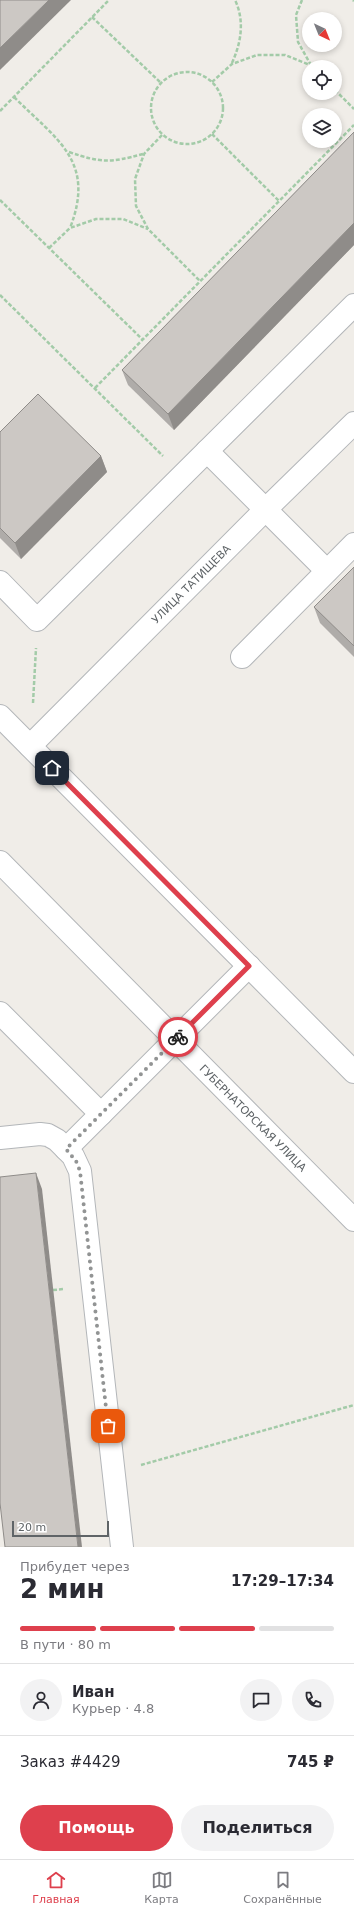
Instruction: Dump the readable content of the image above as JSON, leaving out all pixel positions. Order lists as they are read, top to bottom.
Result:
{
  "streets": {
    "street": ["УЛИЦА ТАТИЩЕВА", "ГУБЕРНАТОРСКАЯ УЛИЦА"]
  },
  "scale_bar": "20 m",
  "north": "bottom right",
  "page": {
    "scale": "20 m",
    "heading": ["2 мин", "Прибудет через", "17:29–17:34"],
    "panel": [
      "Иван",
      "Курьер · 4.8",
      "Заказ #4429",
      "745 ₽"
    ],
    "bar": "В пути · 80 m",
    "buttons": ["Помощь", "Поделиться"],
    "tabs": ["Главная", "Карта", "Сохранённые"]
  }
}
